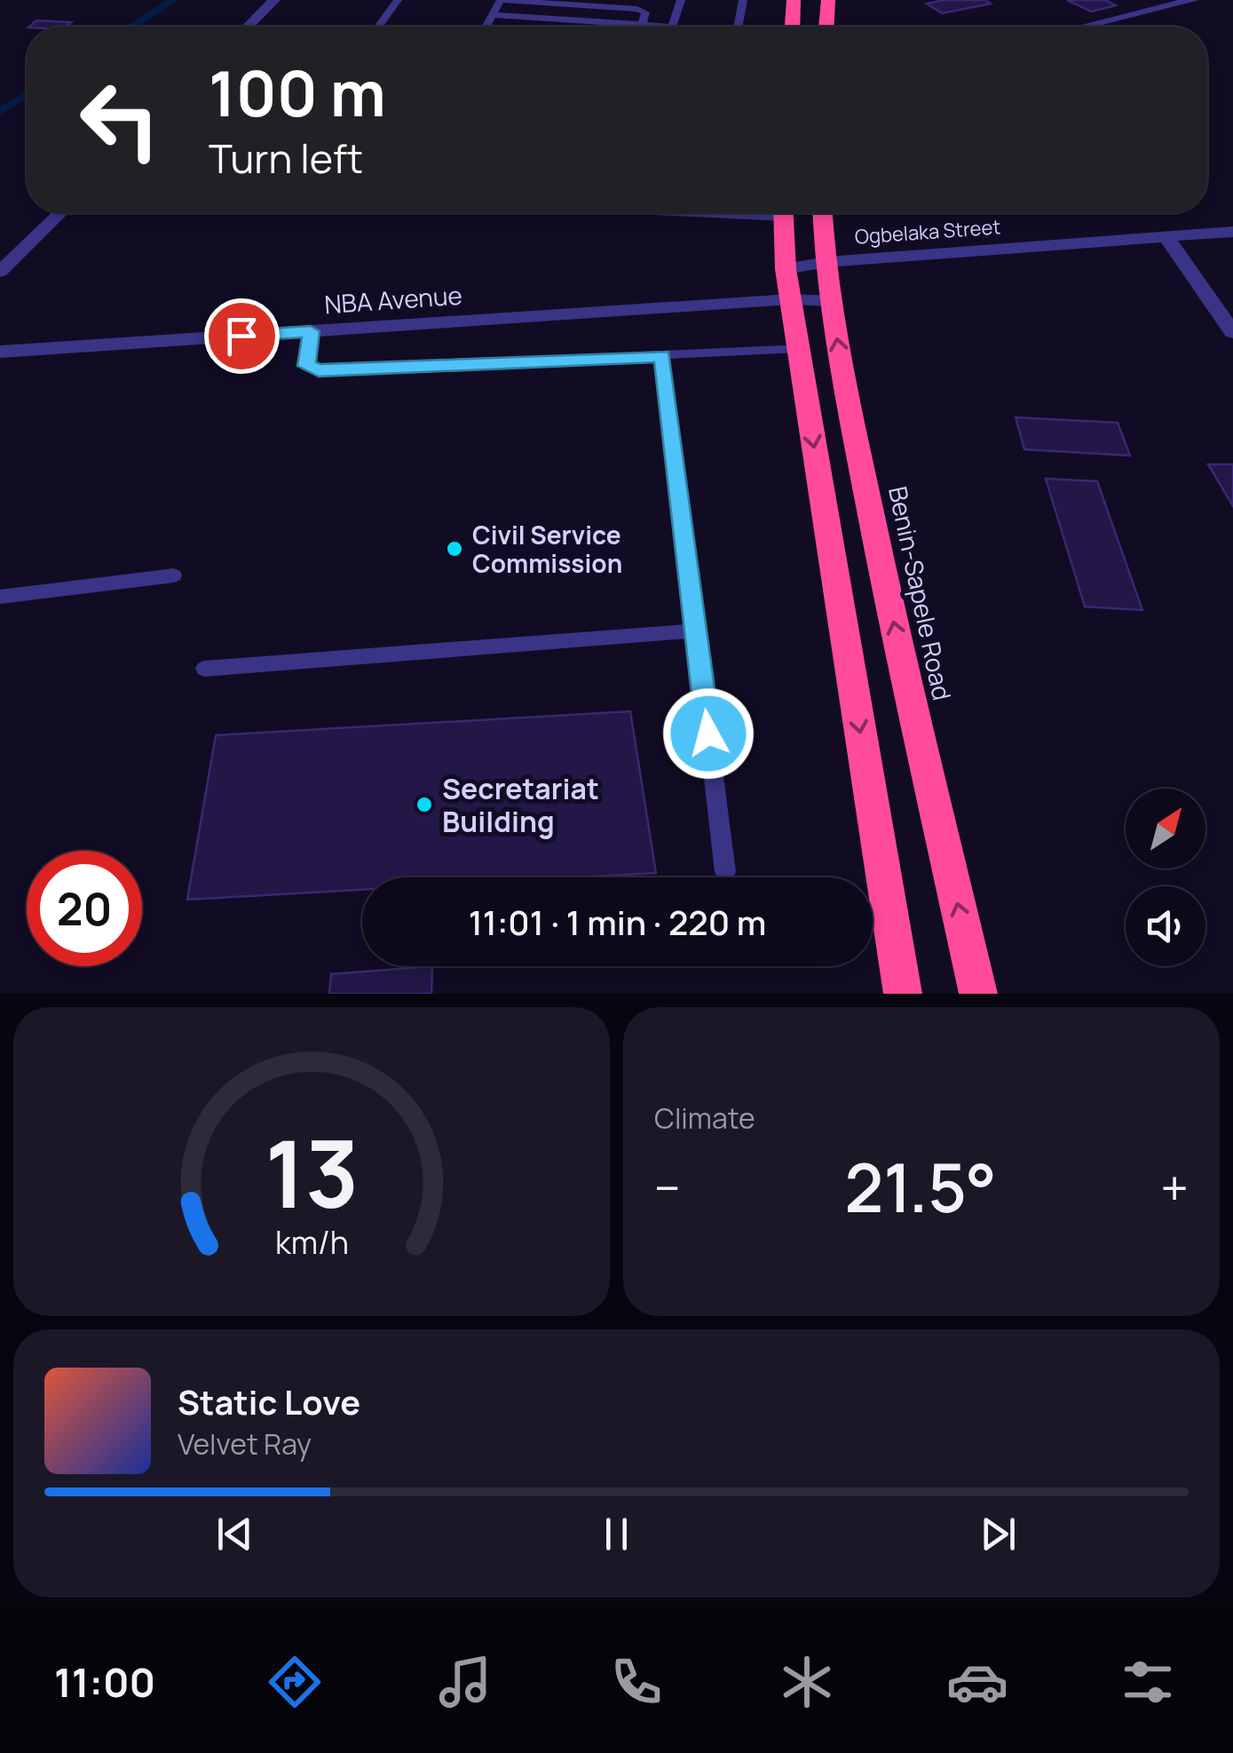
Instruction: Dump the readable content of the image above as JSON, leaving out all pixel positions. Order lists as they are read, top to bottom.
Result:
{
  "streets": {
    "highway": ["Benin-Sapele Road"],
    "street": ["Ogbelaka Street", "NBA Avenue"]
  },
  "crossings": [
    ["Ogbelaka Street", "Benin-Sapele Road"],
    ["NBA Avenue", "Benin-Sapele Road"]
  ],
  "places": ["Civil Service Commission", "Secretariat Building"],
  "north": "top right",
  "page": {
    "turn": ["100 m", "Turn left"],
    "limit": "20",
    "trip": "11:01 · 1 min · 220 m",
    "tile": "Climate",
    "heat": ["−", "21.5°", "+"],
    "song": ["Static Love", "Velvet Ray"],
    "tabs": "11:00",
    "gauge": ["13", "km/h"]
  }
}
